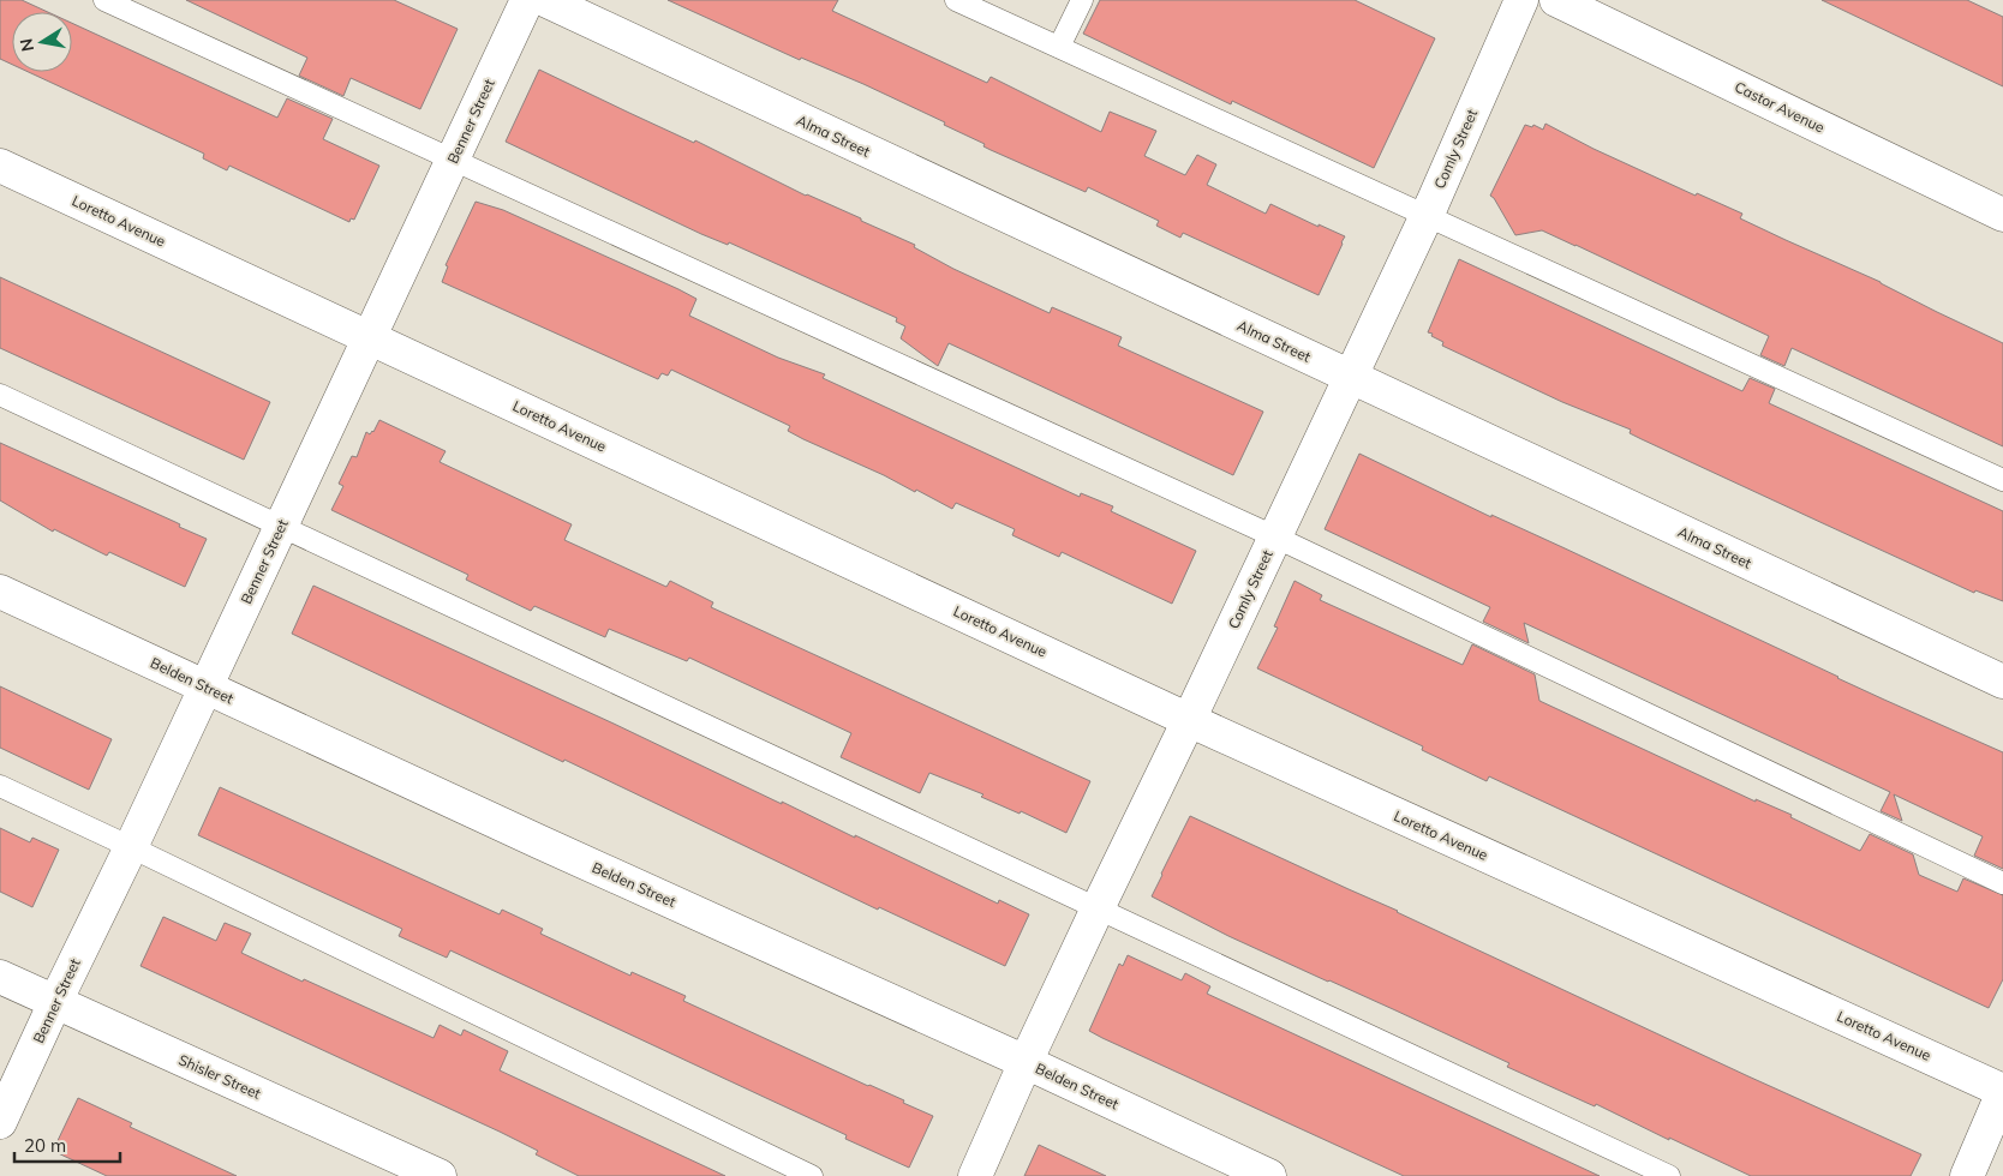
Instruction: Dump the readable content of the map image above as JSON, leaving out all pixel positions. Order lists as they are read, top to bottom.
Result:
{
  "streets": {
    "street": [
      "Castor Avenue",
      "Benner Street",
      "Alma Street",
      "Comly Street",
      "Loretto Avenue",
      "Belden Street",
      "Shisler Street"
    ]
  },
  "crossings": [
    ["Benner Street", "Loretto Avenue"],
    ["Benner Street", "Belden Street"],
    ["Benner Street", "Shisler Street"],
    ["Alma Street", "Comly Street"],
    ["Comly Street", "Loretto Avenue"],
    ["Comly Street", "Belden Street"]
  ],
  "scale_bar": "20 m",
  "north": "left"
}
